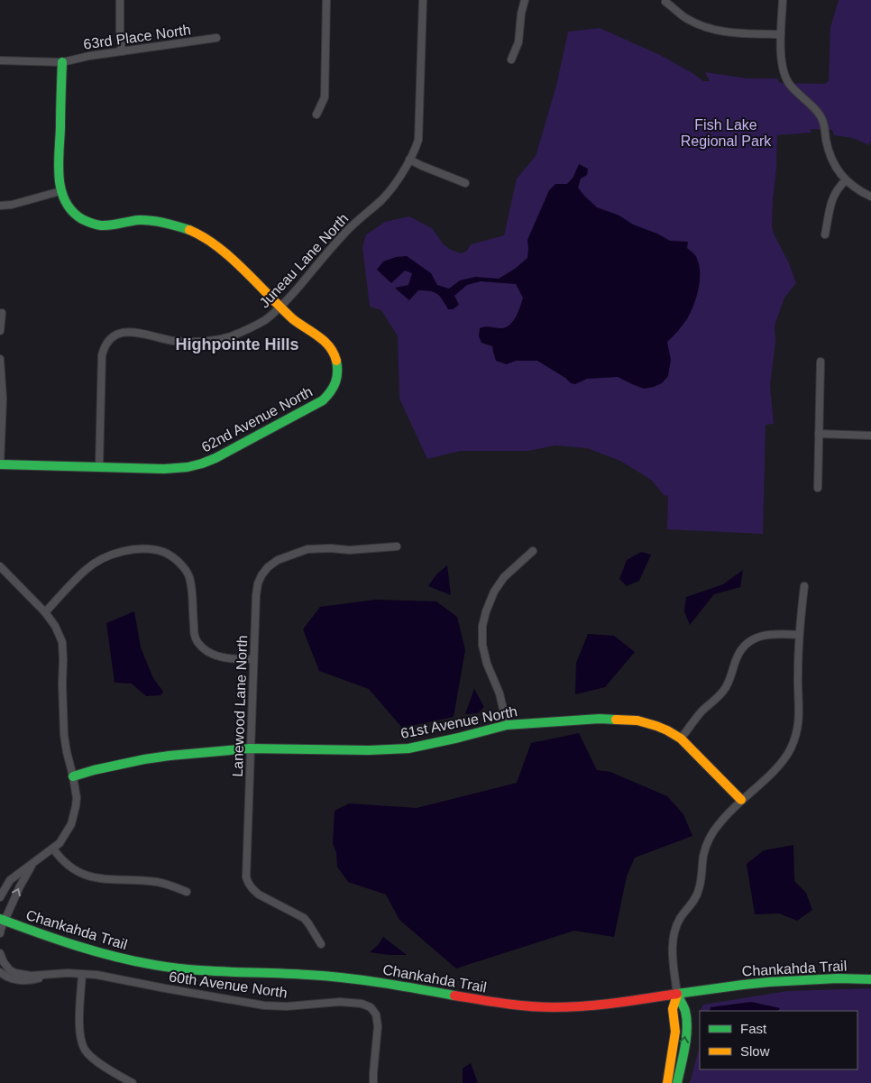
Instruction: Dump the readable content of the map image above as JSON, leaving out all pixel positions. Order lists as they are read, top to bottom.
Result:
{
  "streets": {
    "street": [
      "63rd Place North",
      "Juneau Lane North",
      "62nd Avenue North",
      "Lanewood Lane North",
      "61st Avenue North",
      "Chankahda Trail",
      "60th Avenue North"
    ]
  },
  "crossings": [
    ["Juneau Lane North", "62nd Avenue North"],
    ["Lanewood Lane North", "61st Avenue North"]
  ],
  "districts": ["Highpointe Hills"],
  "parks": ["Fish Lake Regional Park"],
  "legend": ["Fast", "Slow"]
}
